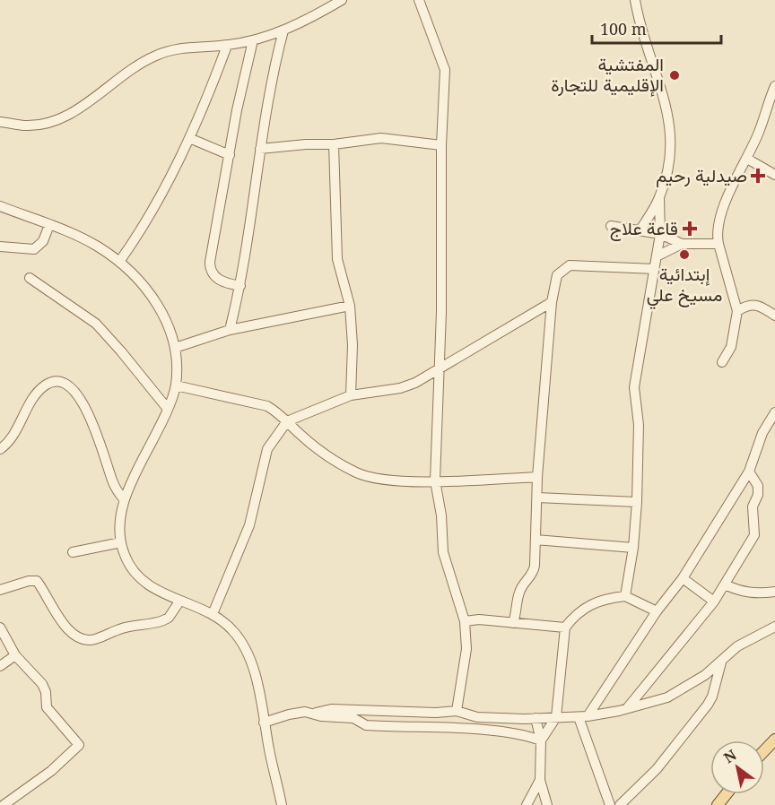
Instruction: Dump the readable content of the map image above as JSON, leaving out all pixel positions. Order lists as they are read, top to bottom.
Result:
{
  "places": {
    "other": ["المفتشية الإقليمية للتجارة", "إبتدائية مسيخ علي"],
    "health": ["صيدلية رحيم", "قاعة علاج"]
  },
  "scale_bar": "100 m",
  "north": "top left"
}
